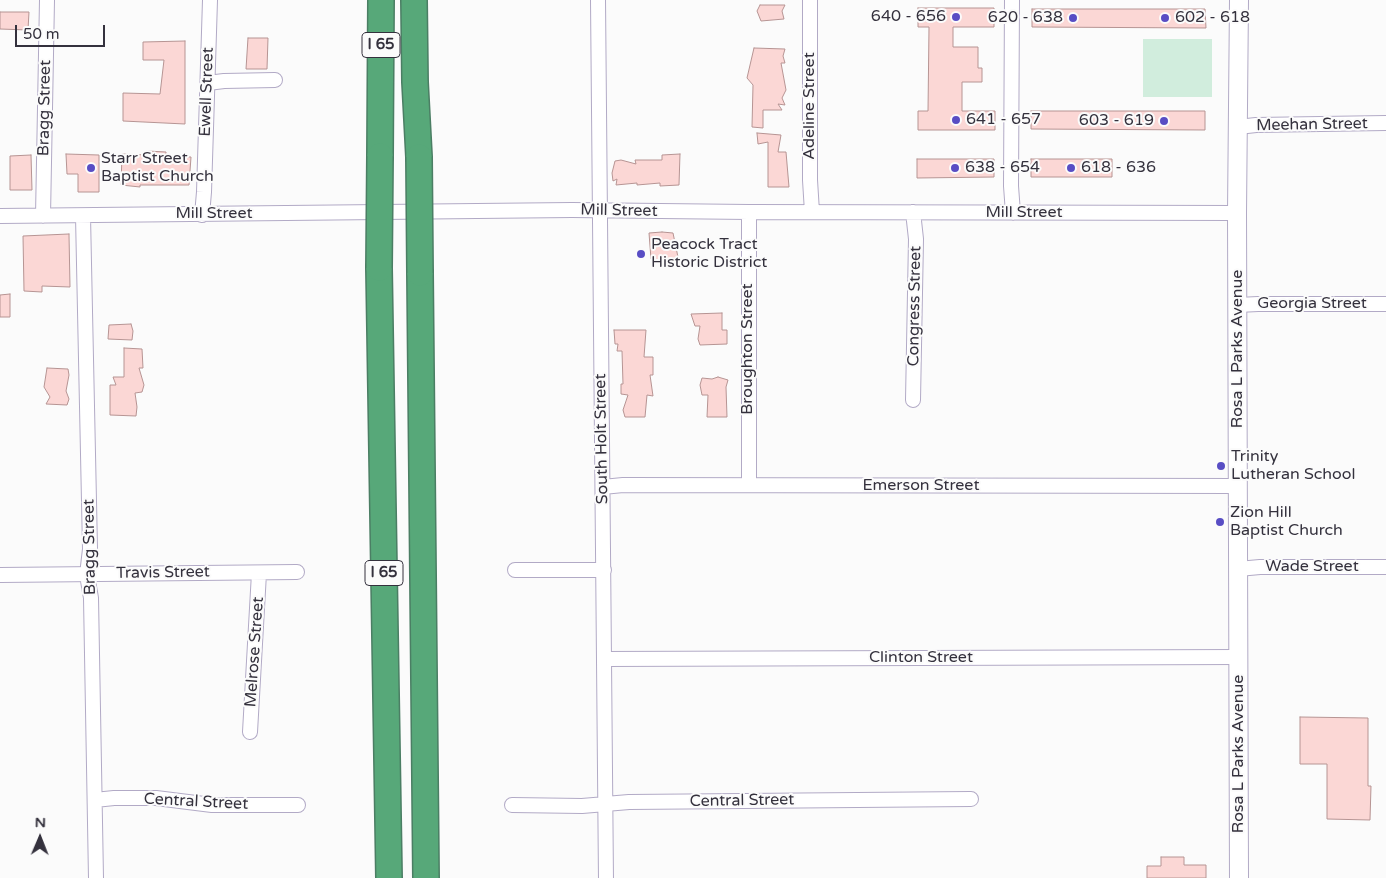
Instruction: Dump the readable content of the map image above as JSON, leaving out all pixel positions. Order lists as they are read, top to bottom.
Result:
{
  "streets": {
    "highway": ["I 65"],
    "street": [
      "Ewell Street",
      "Adeline Street",
      "Bragg Street",
      "Meehan Street",
      "Mill Street",
      "Georgia Street",
      "Congress Street",
      "Broughton Street",
      "Rosa L Parks Avenue",
      "South Holt Street",
      "Emerson Street",
      "Wade Street",
      "Travis Street",
      "Melrose Street",
      "Clinton Street",
      "Central Street"
    ]
  },
  "crossings": [
    ["Ewell Street", "Mill Street"],
    ["Adeline Street", "Mill Street"],
    ["Bragg Street", "Mill Street"],
    ["Bragg Street", "Travis Street"],
    ["Bragg Street", "Central Street"],
    ["Meehan Street", "Rosa L Parks Avenue"],
    ["Mill Street", "Congress Street"],
    ["Mill Street", "Broughton Street"],
    ["Mill Street", "Rosa L Parks Avenue"],
    ["Mill Street", "South Holt Street"],
    ["Georgia Street", "Rosa L Parks Avenue"],
    ["Broughton Street", "Emerson Street"],
    ["Rosa L Parks Avenue", "Emerson Street"],
    ["Rosa L Parks Avenue", "Wade Street"],
    ["Rosa L Parks Avenue", "Clinton Street"],
    ["South Holt Street", "Emerson Street"],
    ["South Holt Street", "Clinton Street"],
    ["South Holt Street", "Central Street"],
    ["Travis Street", "Melrose Street"]
  ],
  "places": [
    "640 - 656",
    "620 - 638",
    "602 - 618",
    "641 - 657",
    "603 - 619",
    "Starr Street Baptist Church",
    "638 - 654",
    "618 - 636",
    "Peacock Tract Historic District",
    "Trinity Lutheran School",
    "Zion Hill Baptist Church"
  ],
  "scale_bar": "50 m",
  "north": "top"
}
